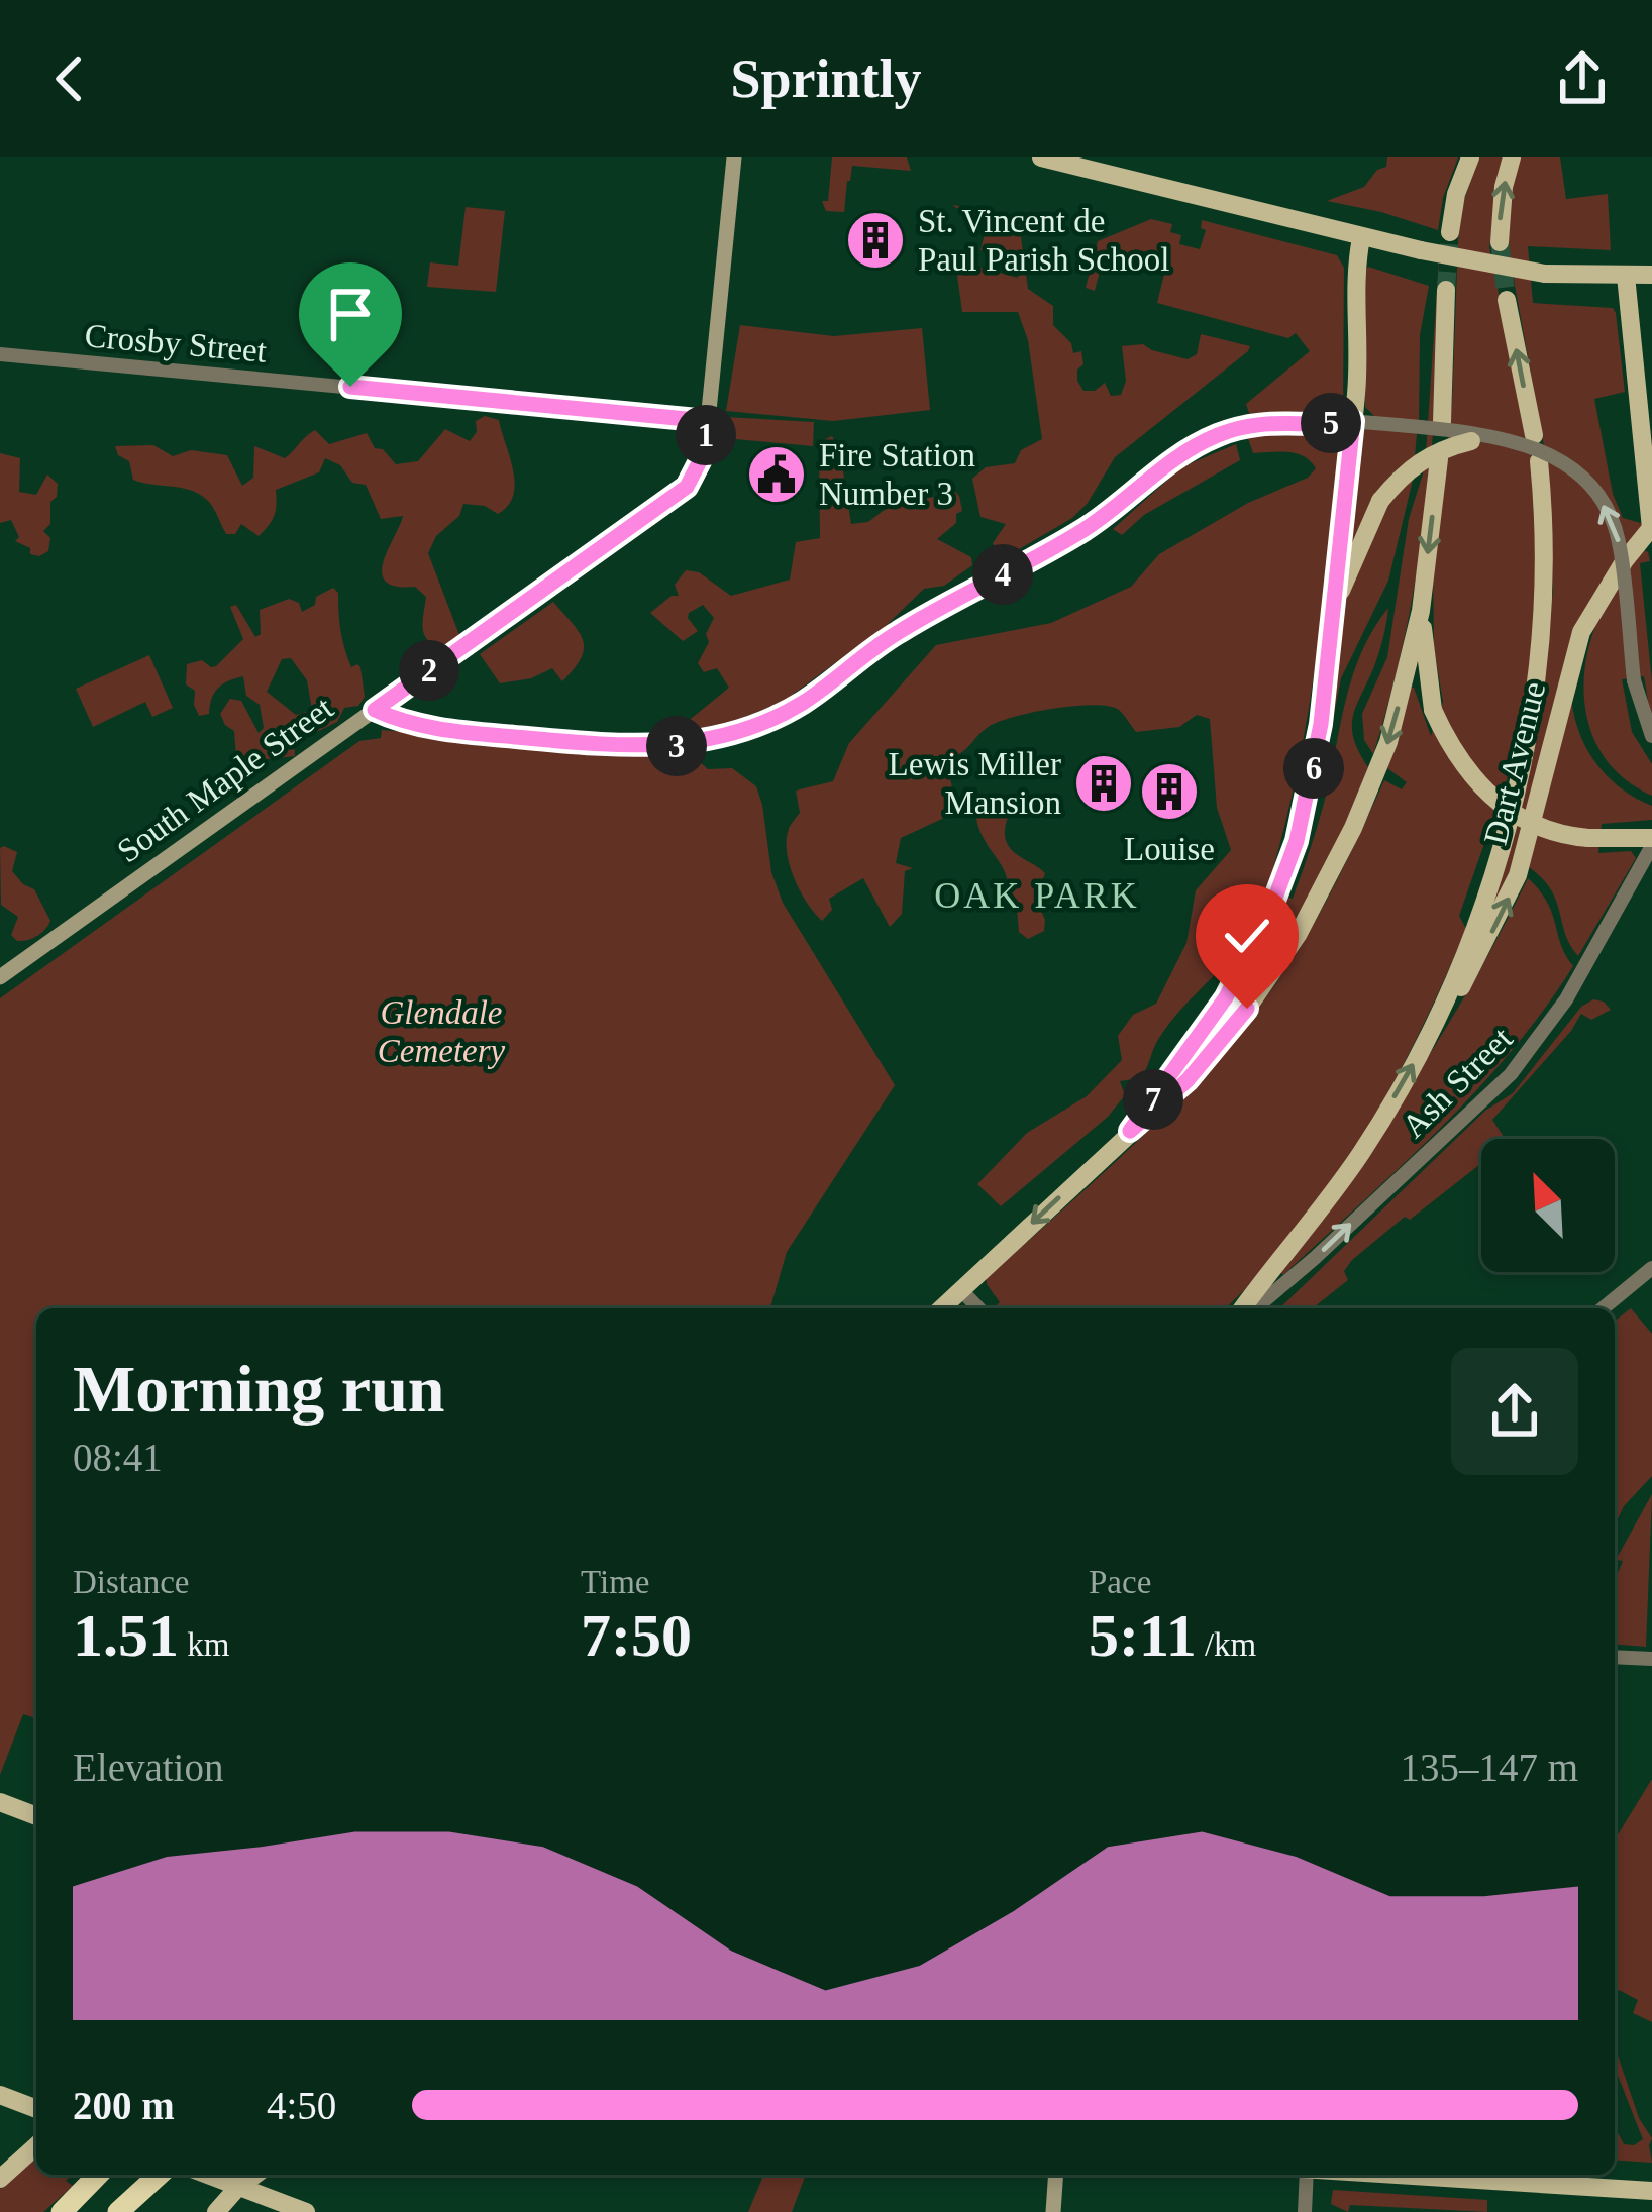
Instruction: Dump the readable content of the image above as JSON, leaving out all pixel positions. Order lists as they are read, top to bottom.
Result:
{
  "streets": {
    "main road": ["Dart Avenue", "South Maple Street"],
    "street": ["Crosby Street", "Ash Street"]
  },
  "crossings": [
    ["Crosby Street", "South Maple Street"]
  ],
  "one_way": ["Ash Street"],
  "districts": ["OAK PARK"],
  "parks": ["Glendale Cemetery"],
  "places": {
    "building": ["St. Vincent de Paul Parish School", "Lewis Miller Mansion", "Louise"],
    "public building": ["Fire Station Number 3"]
  },
  "north": "top left",
  "page": {
    "header": "Sprintly",
    "pins": [
      "5",
      "1",
      "4",
      "2",
      "3",
      "6",
      "7"
    ],
    "heading": ["Morning run", "08:41"],
    "stats": [
      ["Distance", "1.51 km"],
      ["Time", "7:50"],
      ["Pace", "5:11 /km"]
    ],
    "chart": ["Elevation", "135–147 m"],
    "list": [
      {
        "name": "200 m",
        "note": "4:50"
      }
    ]
  }
}
